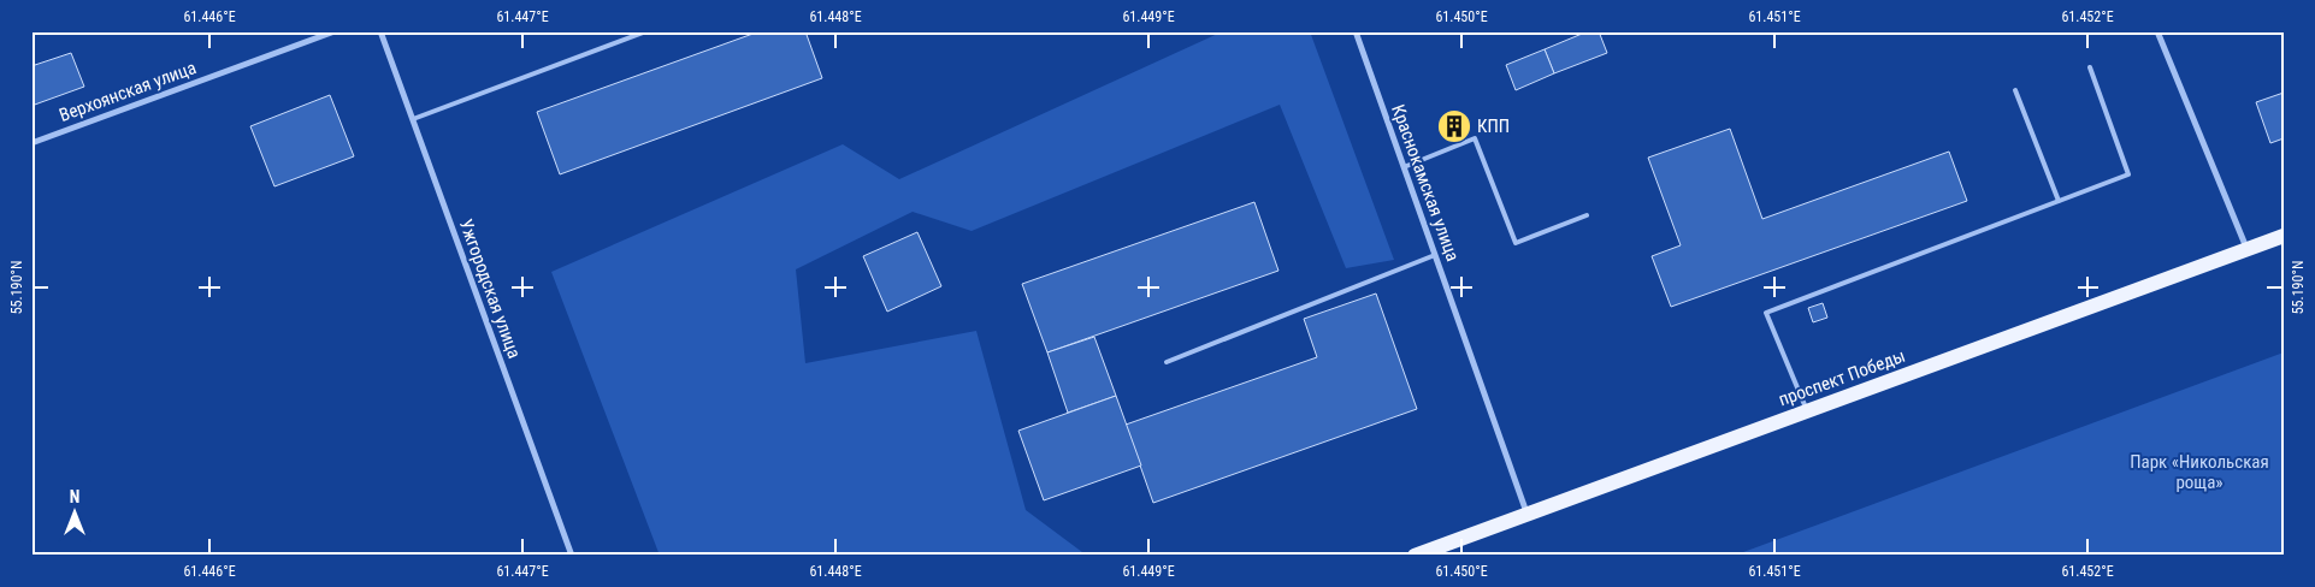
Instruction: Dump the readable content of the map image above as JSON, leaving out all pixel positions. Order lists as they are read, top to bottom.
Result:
{
  "streets": {
    "main road": ["проспект Победы"],
    "street": ["Верхоянская улица", "Краснокамская улица", "Ужгородская улица"]
  },
  "crossings": [
    ["Краснокамская улица", "проспект Победы"]
  ],
  "parks": ["Парк «Никольская роща»"],
  "places": {
    "building": ["КПП"]
  },
  "north": "top",
  "coordinates": [
    "61.446°E",
    "61.447°E",
    "61.448°E",
    "61.449°E",
    "61.450°E",
    "61.451°E",
    "61.452°E",
    "55.190°N"
  ]
}
